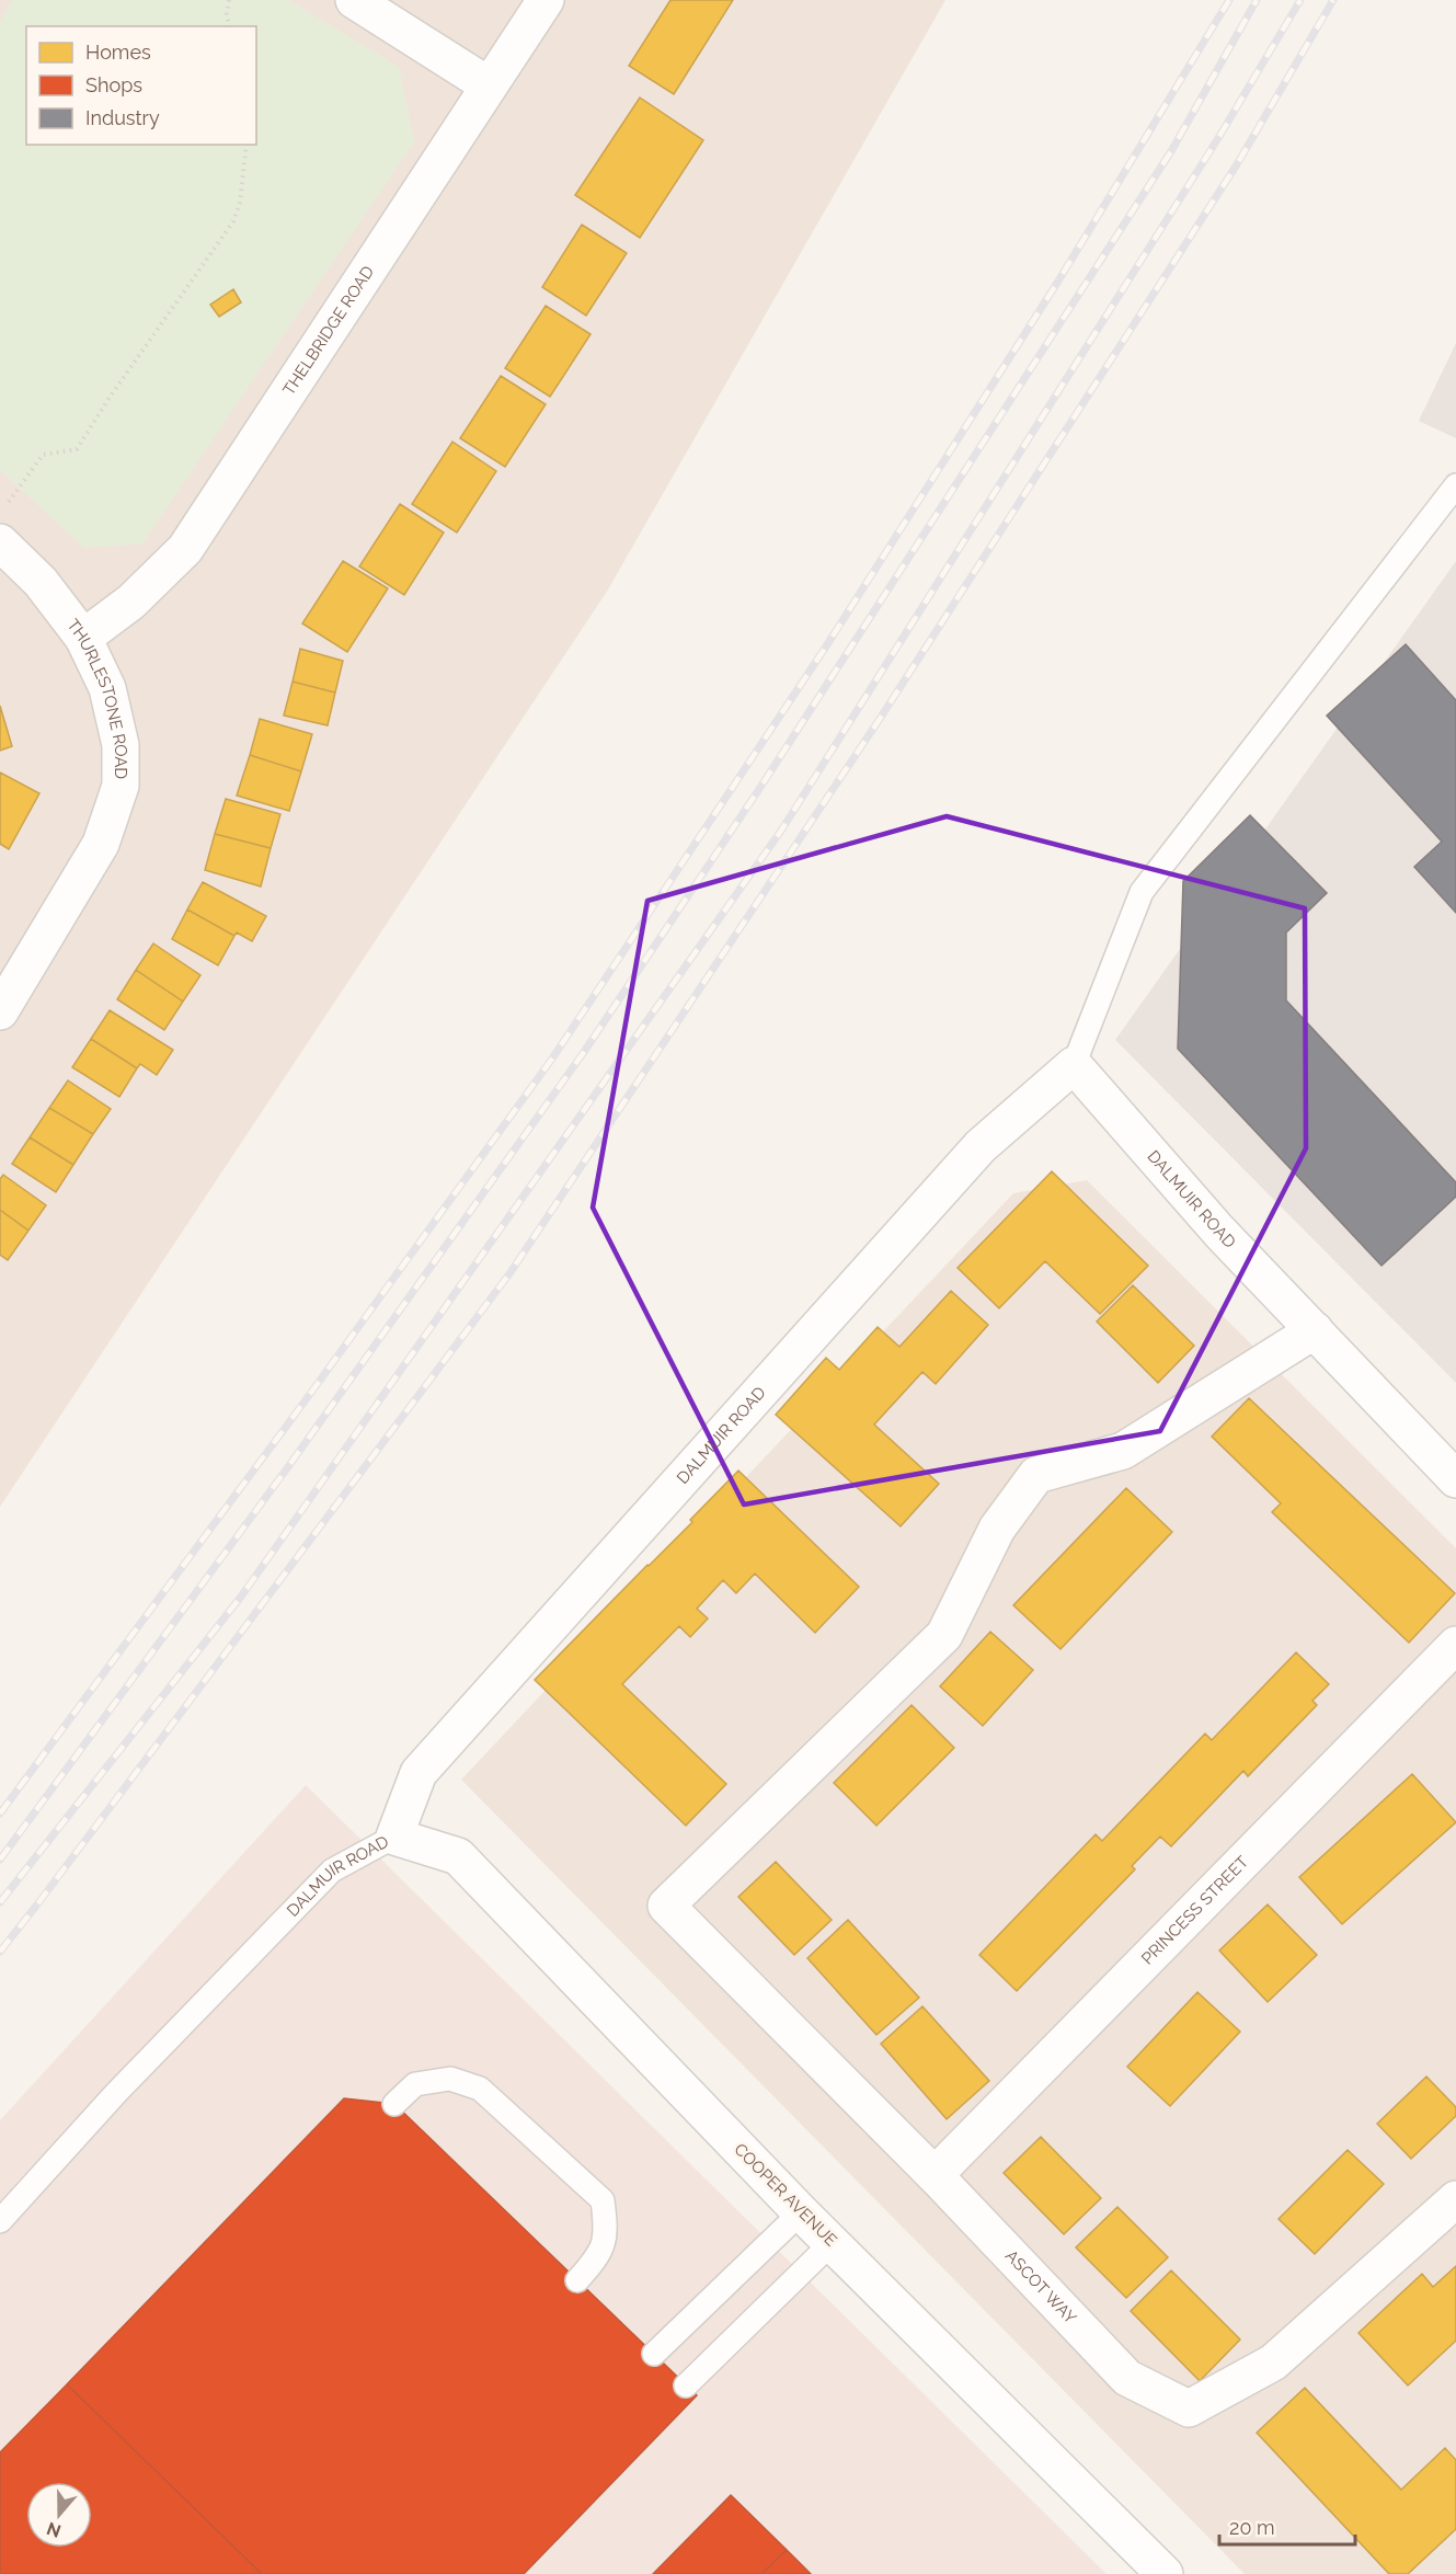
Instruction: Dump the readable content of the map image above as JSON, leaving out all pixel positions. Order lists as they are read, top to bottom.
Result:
{
  "streets": {
    "street": [
      "THELBRIDGE ROAD",
      "THURLESTONE ROAD",
      "DALMUIR ROAD",
      "PRINCESS STREET",
      "COOPER AVENUE",
      "ASCOT WAY"
    ]
  },
  "crossings": [
    ["THELBRIDGE ROAD", "THURLESTONE ROAD"],
    ["DALMUIR ROAD", "COOPER AVENUE"],
    ["DALMUIR ROAD", "ASCOT WAY"],
    ["PRINCESS STREET", "ASCOT WAY"]
  ],
  "legend": ["Homes", "Shops", "Industry"],
  "scale_bar": "20 m",
  "north": "bottom"
}
